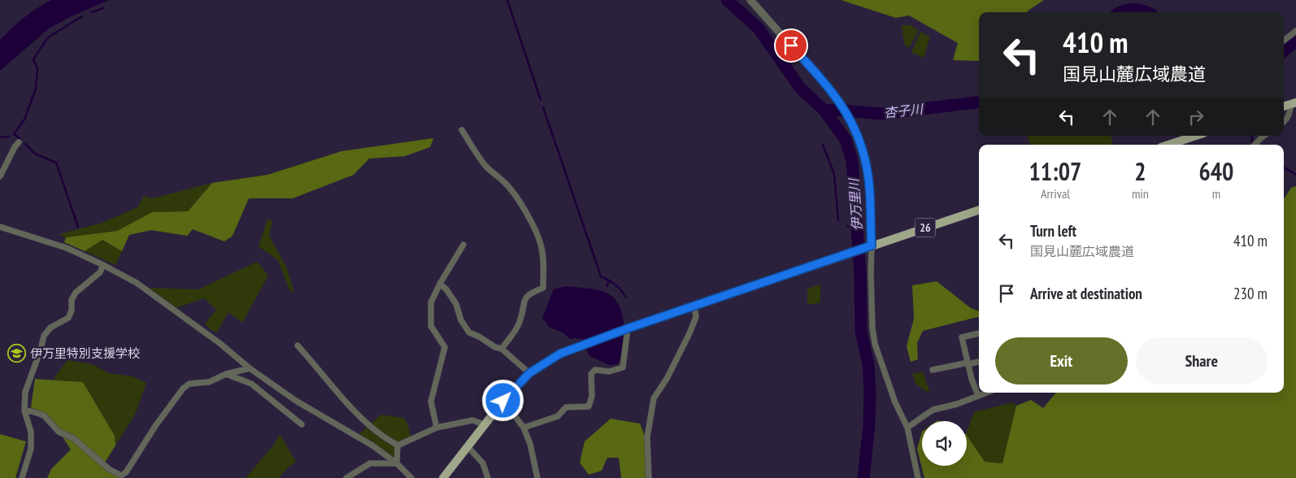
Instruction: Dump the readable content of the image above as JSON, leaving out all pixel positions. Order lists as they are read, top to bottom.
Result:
{
  "streets": {
    "main road": ["26"]
  },
  "water": ["杏子川", "伊万里川"],
  "places": {
    "school or university": ["伊万里特別支援学校"]
  },
  "page": {
    "turn": ["410 m", "国見山麓広域農道"],
    "eta": [
      "11:07",
      "Arrival",
      "2",
      "min",
      "640",
      "m"
    ],
    "list": [
      {
        "name": "Turn left",
        "note": "国見山麓広域農道",
        "value": "410 m"
      },
      {
        "name": "Arrive at destination",
        "value": "230 m"
      }
    ],
    "buttons": ["Exit", "Share"]
  }
}
